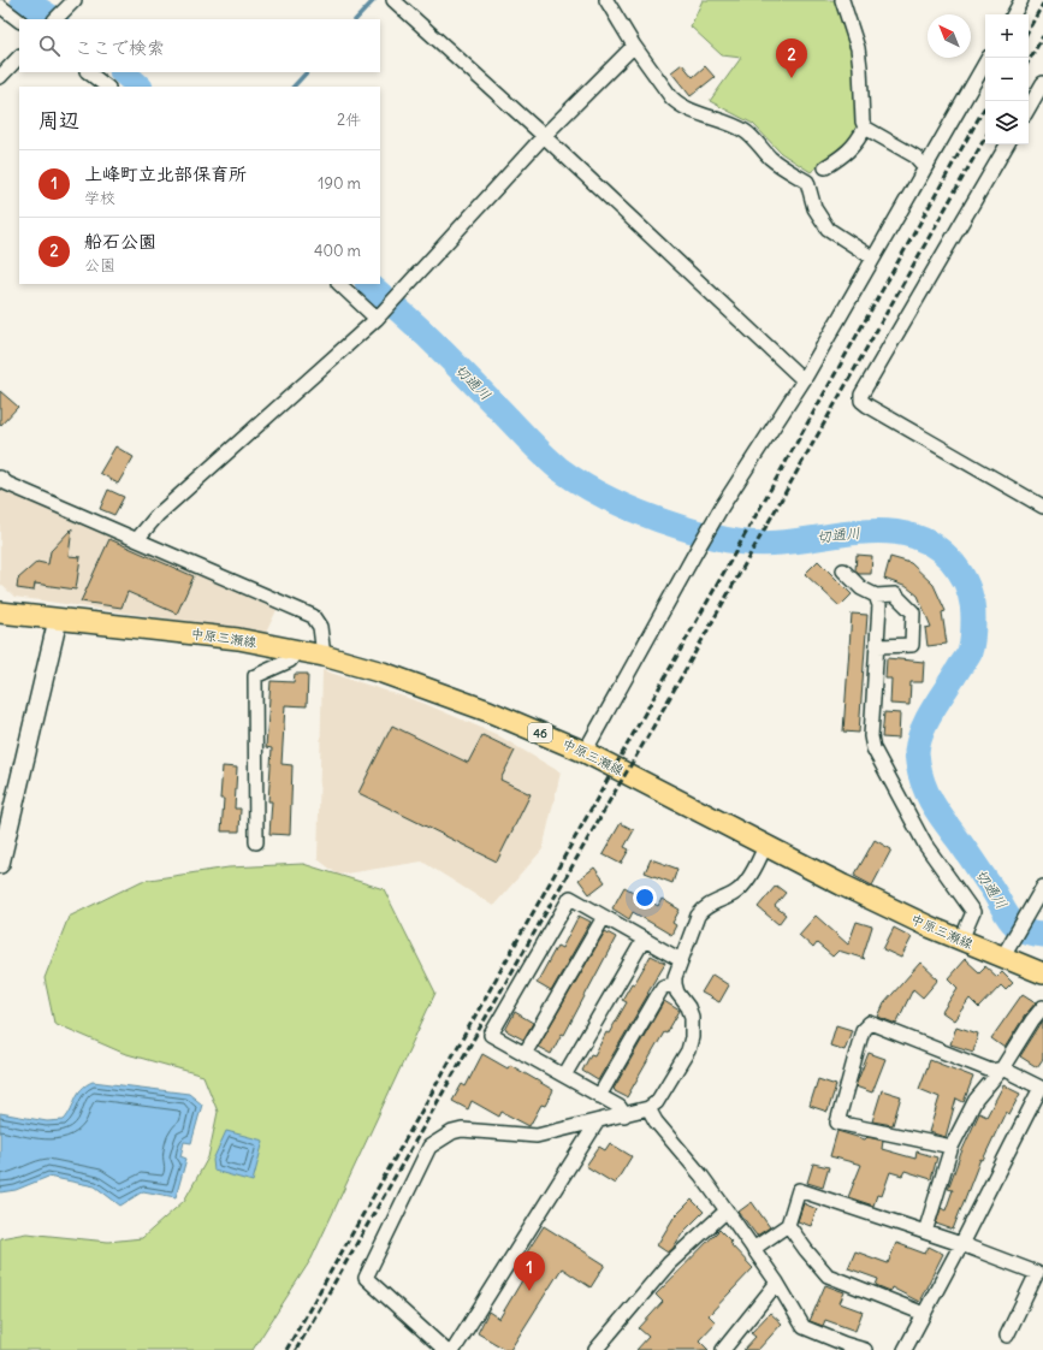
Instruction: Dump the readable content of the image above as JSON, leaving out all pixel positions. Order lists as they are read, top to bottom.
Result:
{
  "streets": {
    "main road": ["中原三瀬線", "46"]
  },
  "water": ["切通川"],
  "north": "top left",
  "page": {
    "map_buttons": ["+", "−"],
    "search": "ここで検索",
    "pins": ["2", "1"],
    "heading": ["周辺", "2件"],
    "list": [
      {
        "mark": "1",
        "name": "上峰町立北部保育所",
        "note": "学校",
        "value": "190 m"
      },
      {
        "mark": "2",
        "name": "船石公園",
        "note": "公園",
        "value": "400 m"
      }
    ]
  }
}
